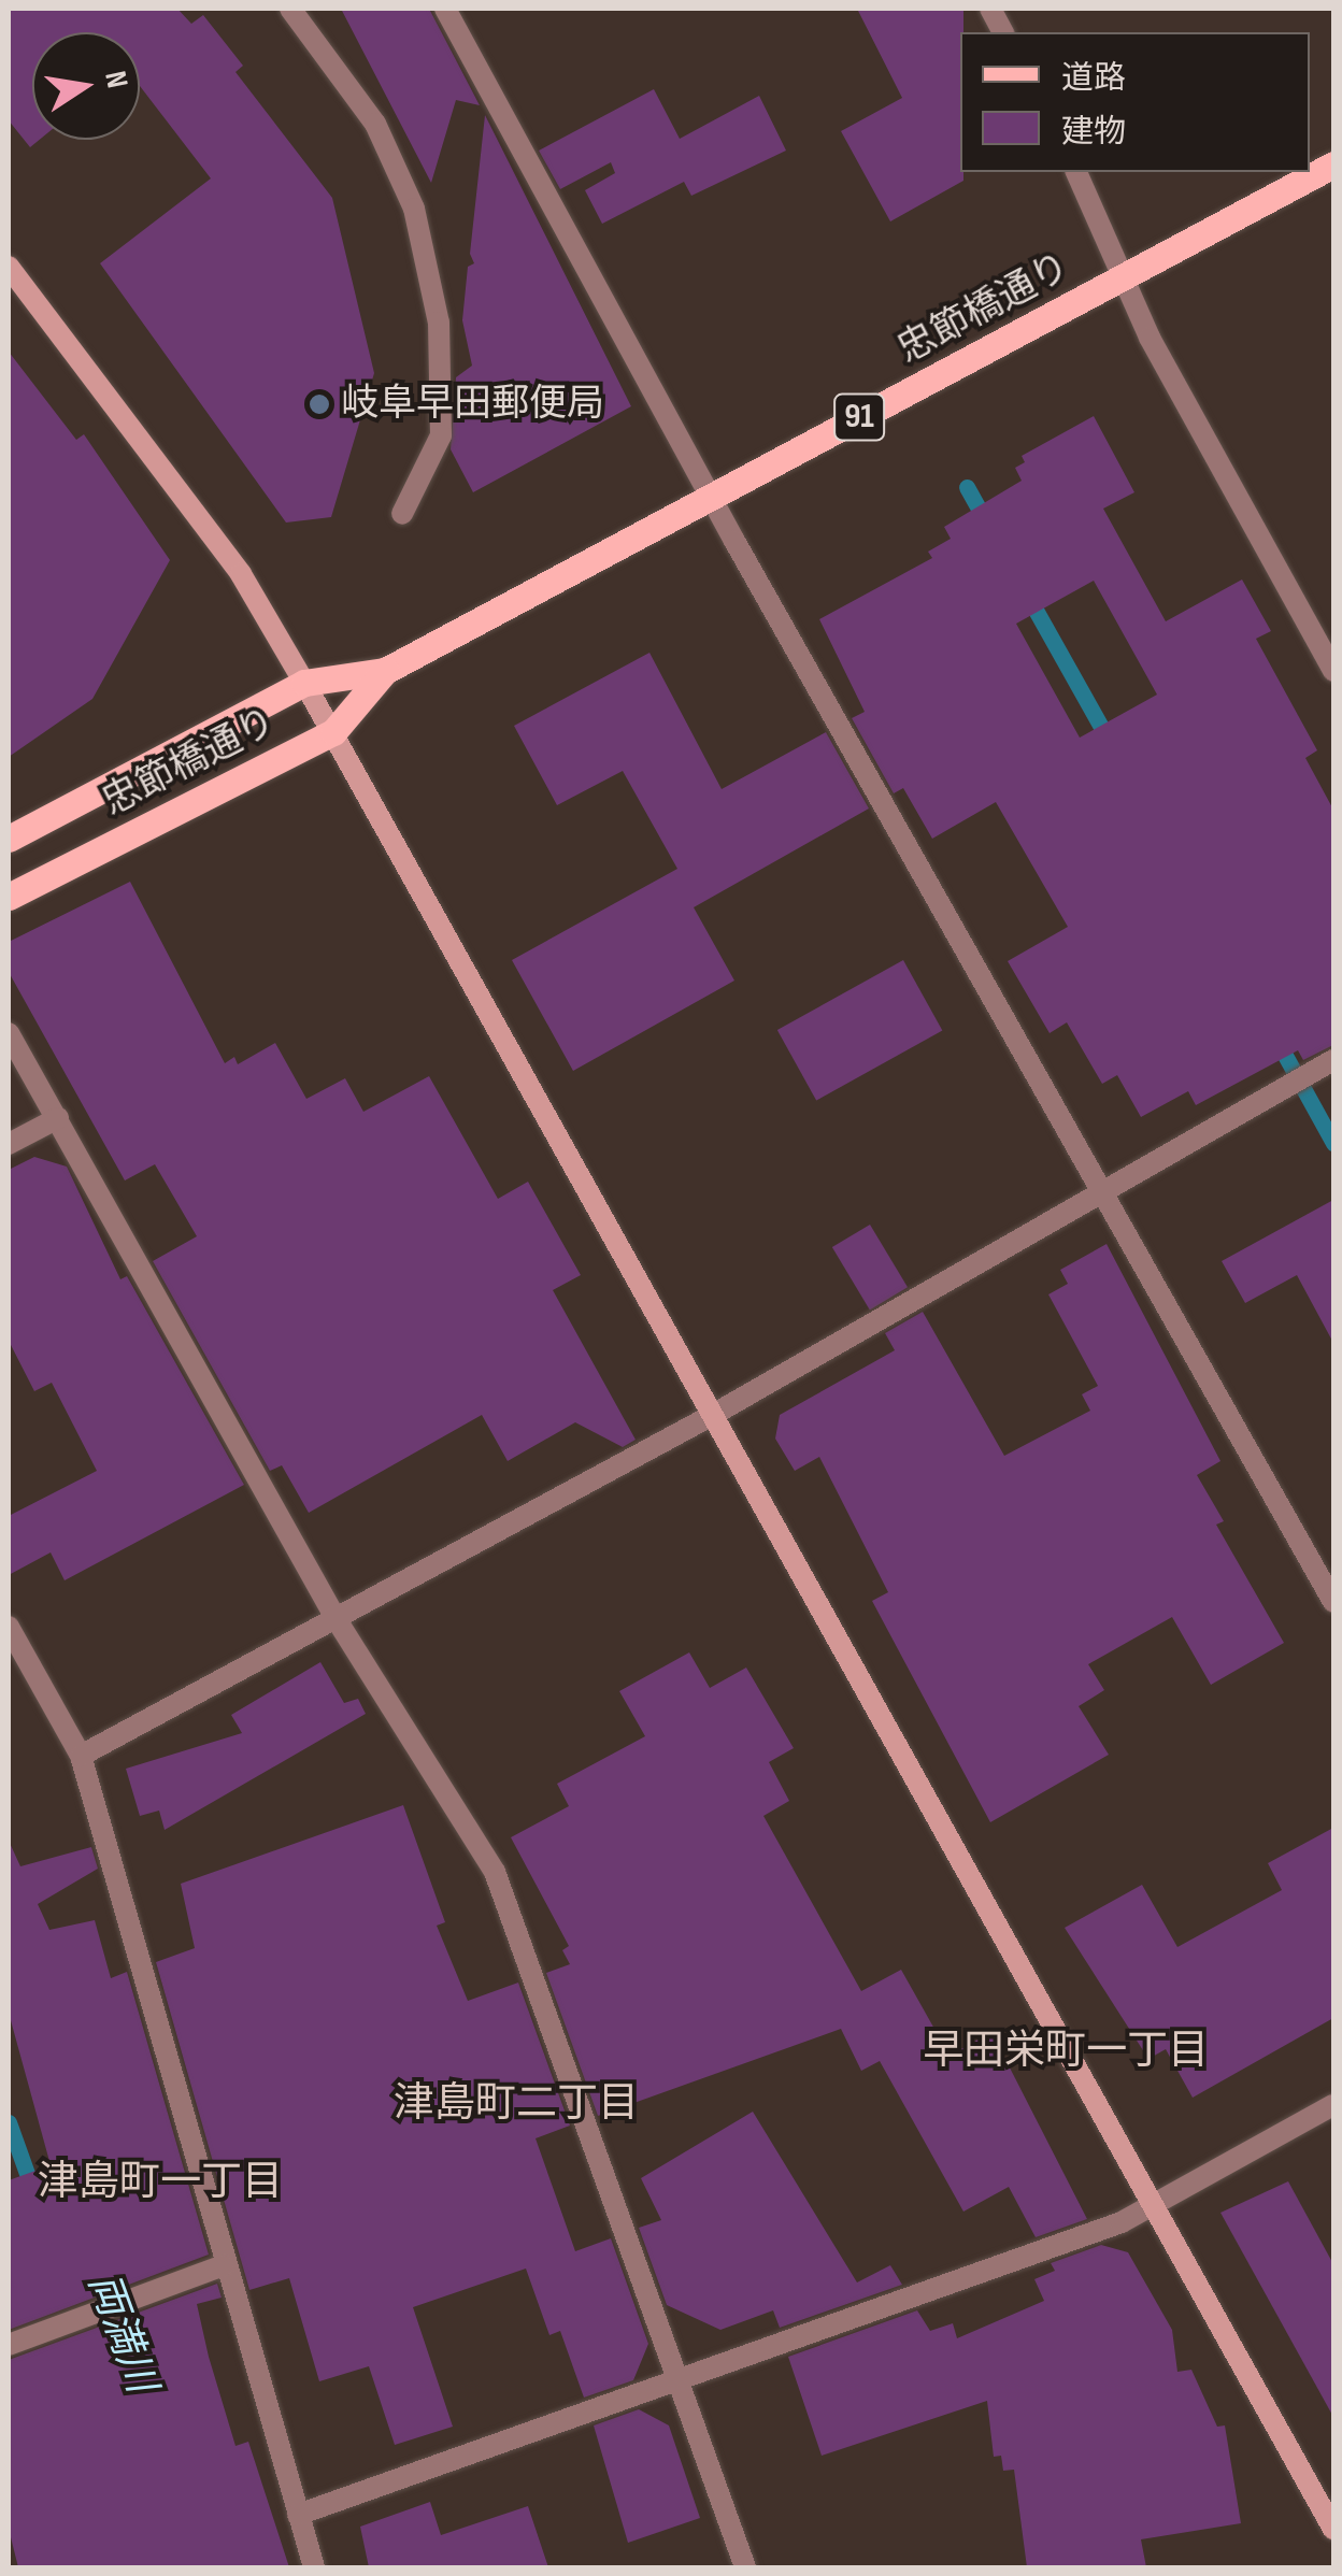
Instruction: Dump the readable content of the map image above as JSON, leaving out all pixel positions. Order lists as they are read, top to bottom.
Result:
{
  "streets": {
    "main road": ["忠節橋通り", "91"]
  },
  "districts": ["早田栄町一丁目", "津島町二丁目", "津島町一丁目"],
  "water": ["両満川"],
  "places": ["岐阜早田郵便局"],
  "legend": ["道路", "建物"],
  "north": "right"
}
